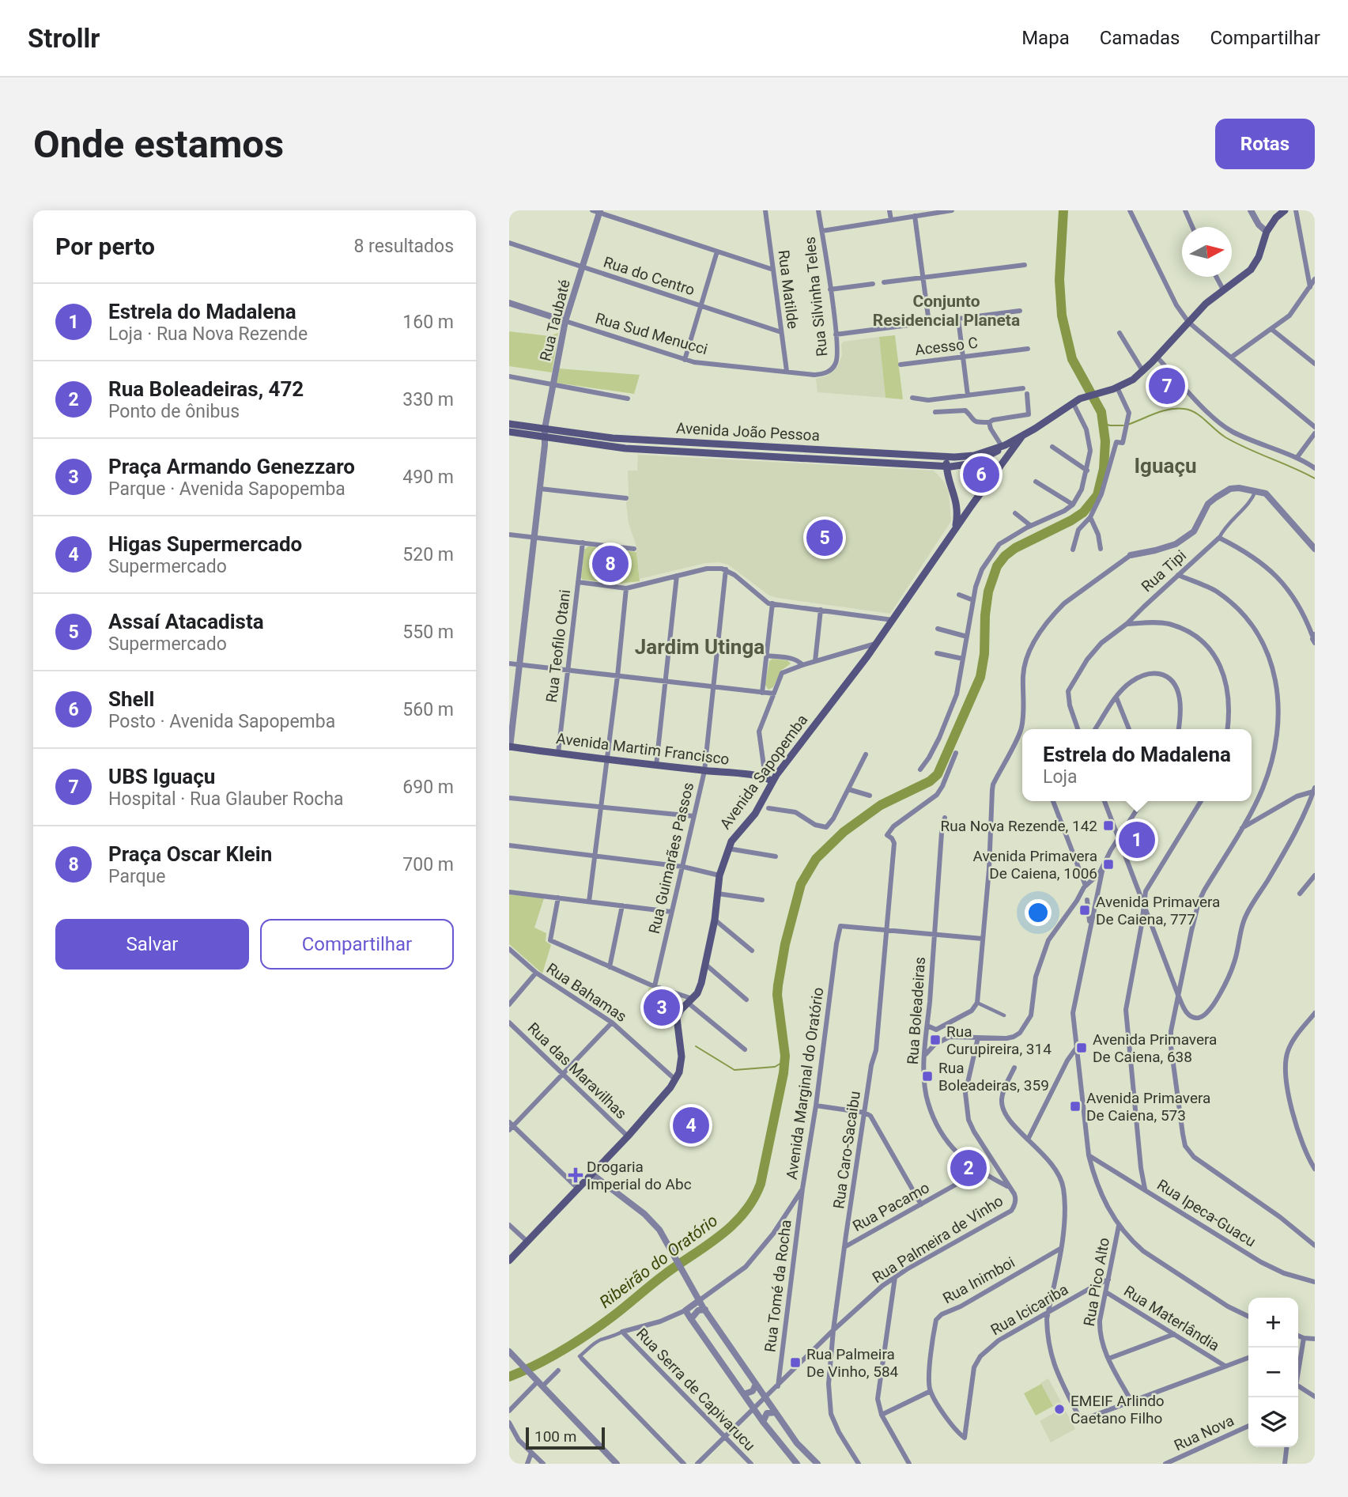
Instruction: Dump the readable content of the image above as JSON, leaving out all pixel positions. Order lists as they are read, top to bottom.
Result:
{
  "streets": {
    "main road": ["Avenida João Pessoa", "Avenida Martim Francisco", "Avenida Sapopemba"],
    "street": [
      "Rua do Centro",
      "Rua Matilde",
      "Rua Silvinha Teles",
      "Rua Taubaté",
      "Rua Sud Menucci",
      "Acesso C",
      "Rua Tipi",
      "Rua Teofilo Otani",
      "Rua Guimarães Passos",
      "Rua Bahamas",
      "Rua Boleadeiras",
      "Rua das Maravilhas",
      "Avenida Marginal do Oratório",
      "Rua Caro-Sacaibu",
      "Rua Pacamo",
      "Rua Ipeca-Guacu",
      "Rua Palmeira de Vinho",
      "Rua Inimboi",
      "Rua Pico Alto",
      "Rua Tomé da Rocha",
      "Rua Icicariba",
      "Rua Materlândia",
      "Rua Serra de Capivarucu",
      "Rua Nova"
    ]
  },
  "crossings": [
    ["Rua do Centro", "Rua Matilde"],
    ["Rua do Centro", "Rua Taubaté"],
    ["Rua Matilde", "Rua Sud Menucci"],
    ["Rua Silvinha Teles", "Rua Sud Menucci"],
    ["Rua Taubaté", "Rua Sud Menucci"],
    ["Rua Taubaté", "Avenida João Pessoa"],
    ["Rua Taubaté", "Avenida Martim Francisco"],
    ["Avenida João Pessoa", "Avenida Sapopemba"],
    ["Rua Teofilo Otani", "Avenida Martim Francisco"],
    ["Avenida Martim Francisco", "Avenida Sapopemba"],
    ["Avenida Martim Francisco", "Rua Guimarães Passos"],
    ["Avenida Sapopemba", "Rua Bahamas"],
    ["Avenida Sapopemba", "Rua das Maravilhas"],
    ["Rua Boleadeiras", "Rua Pacamo"],
    ["Rua Boleadeiras", "Rua Palmeira de Vinho"],
    ["Avenida Marginal do Oratório", "Rua Caro-Sacaibu"],
    ["Avenida Marginal do Oratório", "Rua Tomé da Rocha"],
    ["Avenida Marginal do Oratório", "Rua Serra de Capivarucu"],
    ["Rua Caro-Sacaibu", "Rua Pacamo"],
    ["Rua Caro-Sacaibu", "Rua Palmeira de Vinho"],
    ["Rua Palmeira de Vinho", "Rua Tomé da Rocha"],
    ["Rua Palmeira de Vinho", "Rua Serra de Capivarucu"],
    ["Rua Inimboi", "Rua Icicariba"],
    ["Rua Pico Alto", "Rua Icicariba"],
    ["Rua Pico Alto", "Rua Materlândia"]
  ],
  "districts": ["Conjunto Residencial Planeta", "Iguaçu", "Jardim Utinga"],
  "water": ["Ribeirão do Oratório"],
  "places": {
    "transit": [
      "Rua Nova Rezende, 142",
      "Avenida Primavera De Caiena, 1006",
      "Avenida Primavera De Caiena, 777",
      "Rua Curupireira, 314",
      "Avenida Primavera De Caiena, 638",
      "Rua Boleadeiras, 359",
      "Avenida Primavera De Caiena, 573",
      "Rua Palmeira De Vinho, 584"
    ],
    "health": ["Drogaria Imperial do Abc"],
    "other": ["EMEIF Arlindo Caetano Filho"]
  },
  "scale_bar": "100 m",
  "north": "right",
  "page": {
    "header": "Strollr",
    "nav": ["Mapa", "Camadas", "Compartilhar"],
    "buttons": [
      "Rotas",
      ["Salvar", "Compartilhar"]
    ],
    "title": "Onde estamos",
    "heading": ["Por perto", "8 resultados"],
    "list": [
      {
        "mark": "1",
        "name": "Estrela do Madalena",
        "note": "Loja · Rua Nova Rezende",
        "value": "160 m"
      },
      {
        "mark": "2",
        "name": "Rua Boleadeiras, 472",
        "note": "Ponto de ônibus",
        "value": "330 m"
      },
      {
        "mark": "3",
        "name": "Praça Armando Genezzaro",
        "note": "Parque · Avenida Sapopemba",
        "value": "490 m"
      },
      {
        "mark": "4",
        "name": "Higas Supermercado",
        "note": "Supermercado",
        "value": "520 m"
      },
      {
        "mark": "5",
        "name": "Assaí Atacadista",
        "note": "Supermercado",
        "value": "550 m"
      },
      {
        "mark": "6",
        "name": "Shell",
        "note": "Posto · Avenida Sapopemba",
        "value": "560 m"
      },
      {
        "mark": "7",
        "name": "UBS Iguaçu",
        "note": "Hospital · Rua Glauber Rocha",
        "value": "690 m"
      },
      {
        "mark": "8",
        "name": "Praça Oscar Klein",
        "note": "Parque",
        "value": "700 m"
      }
    ],
    "pins": [
      "7",
      "6",
      "5",
      "8",
      "1",
      "3",
      "4",
      "2"
    ],
    "popup": ["Estrela do Madalena", "Loja"],
    "map_buttons": ["+", "−"],
    "scale": "100 m"
  }
}
